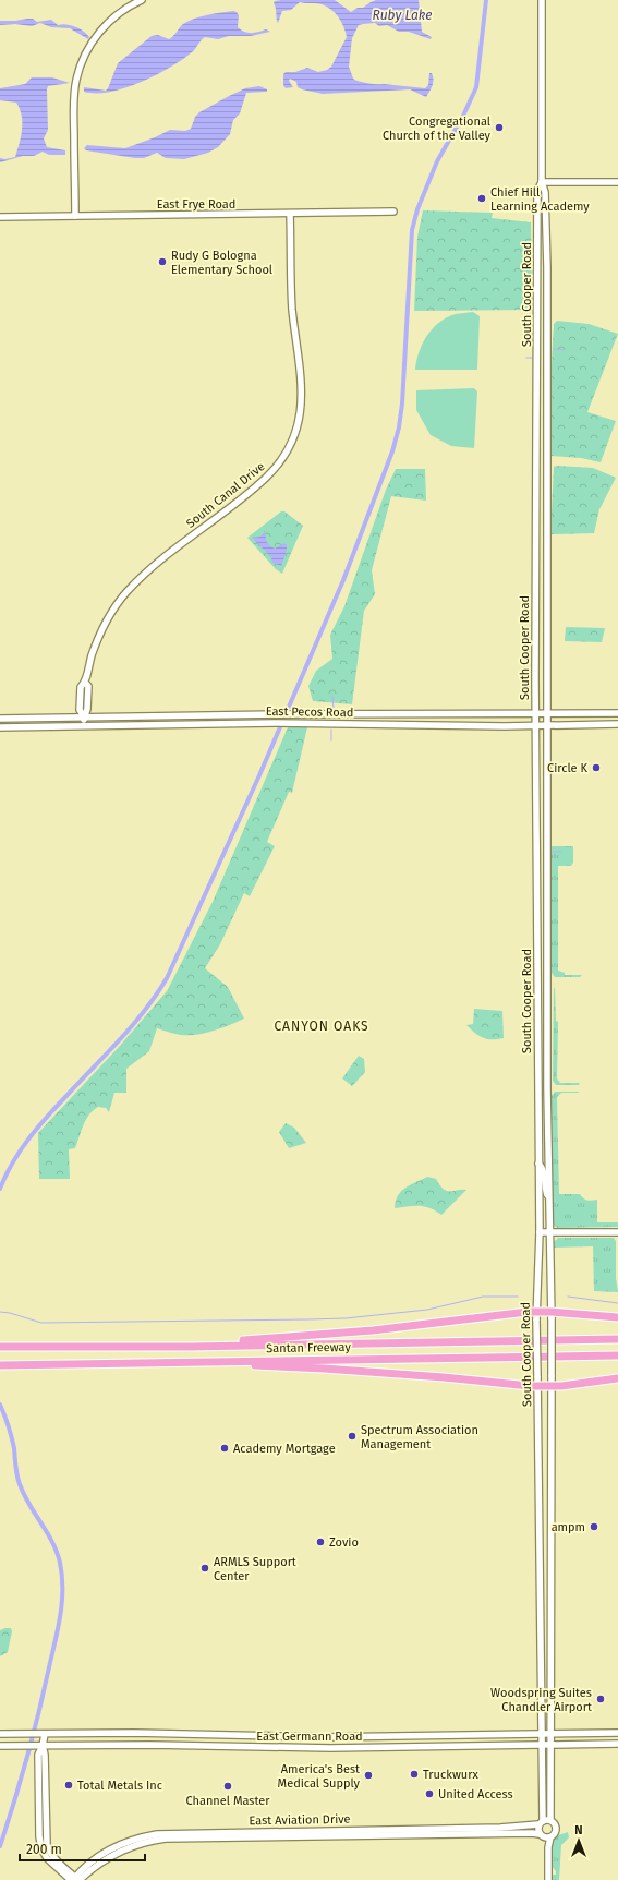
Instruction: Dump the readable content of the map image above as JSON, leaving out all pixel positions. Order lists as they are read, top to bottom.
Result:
{
  "streets": {
    "highway": ["Santan Freeway"],
    "main road": [
      "East Frye Road",
      "South Cooper Road",
      "South Canal Drive",
      "East Pecos Road",
      "East Germann Road",
      "East Aviation Drive"
    ]
  },
  "crossings": [
    ["East Frye Road", "South Canal Drive"],
    ["South Cooper Road", "East Pecos Road"],
    ["South Cooper Road", "East Germann Road"],
    ["South Cooper Road", "East Aviation Drive"],
    ["South Canal Drive", "East Pecos Road"]
  ],
  "districts": ["CANYON OAKS"],
  "water": ["Ruby Lake"],
  "places": [
    "Congregational Church of the Valley",
    "Chief Hill Learning Academy",
    "Rudy G Bologna Elementary School",
    "Circle K",
    "Spectrum Association Management",
    "Academy Mortgage",
    "ampm",
    "Zovio",
    "ARMLS Support Center",
    "Woodspring Suites Chandler Airport",
    "Truckwurx",
    "America's Best Medical Supply",
    "Total Metals Inc",
    "Channel Master",
    "United Access"
  ],
  "scale_bar": "200 m",
  "north": "top"
}
